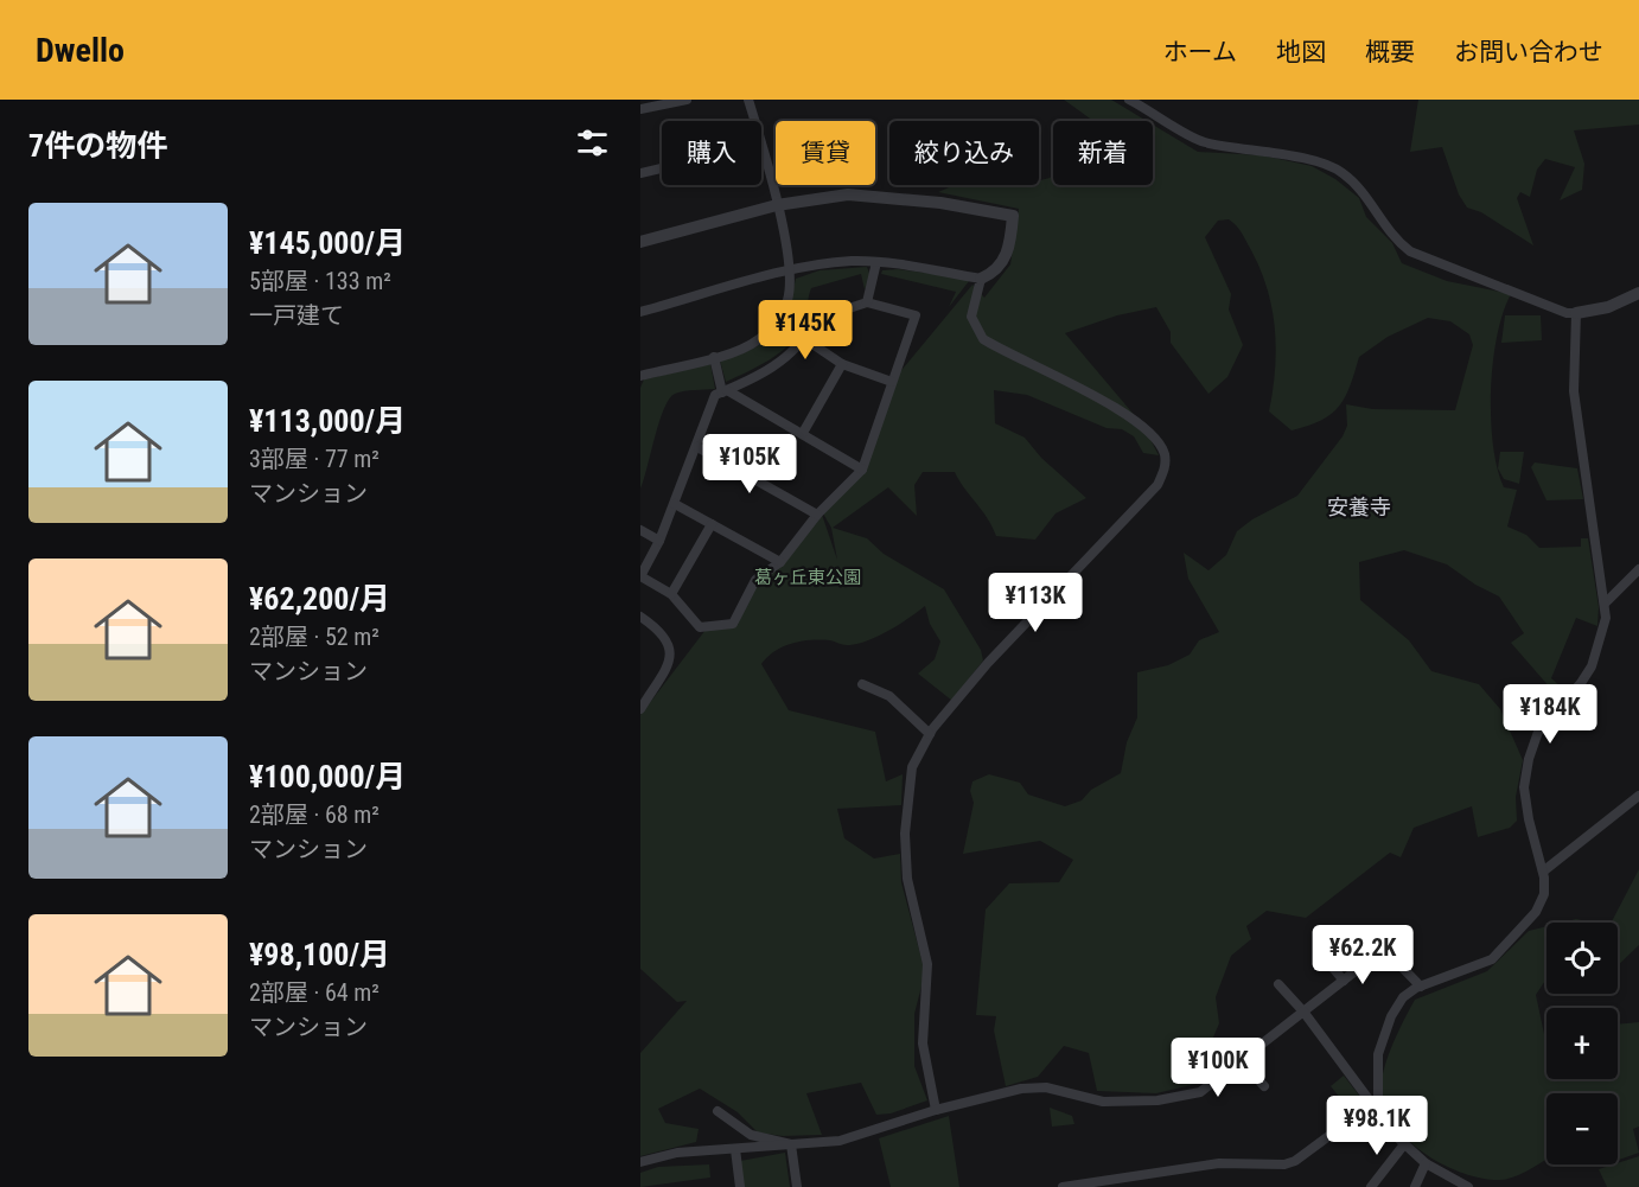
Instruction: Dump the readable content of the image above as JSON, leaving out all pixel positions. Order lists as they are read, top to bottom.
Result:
{
  "districts": ["安養寺"],
  "parks": ["葛ヶ丘東公園"],
  "page": {
    "header": "Dwello",
    "nav": [
      "ホーム",
      "地図",
      "概要",
      "お問い合わせ"
    ],
    "heading": "7件の物件",
    "chip": [
      "購入",
      "賃貸",
      "絞り込み",
      "新着"
    ],
    "list": [
      {
        "name": "¥145,000/月",
        "note": "5部屋 · 133 m² · 一戸建て"
      },
      {
        "name": "¥113,000/月",
        "note": "3部屋 · 77 m² · マンション"
      },
      {
        "name": "¥62,200/月",
        "note": "2部屋 · 52 m² · マンション"
      },
      {
        "name": "¥100,000/月",
        "note": "2部屋 · 68 m² · マンション"
      },
      {
        "name": "¥98,100/月",
        "note": "2部屋 · 64 m² · マンション"
      }
    ],
    "price": [
      "¥145K",
      "¥105K",
      "¥113K",
      "¥184K",
      "¥62.2K",
      "¥100K",
      "¥98.1K"
    ],
    "map_buttons": ["+", "−"]
  }
}
